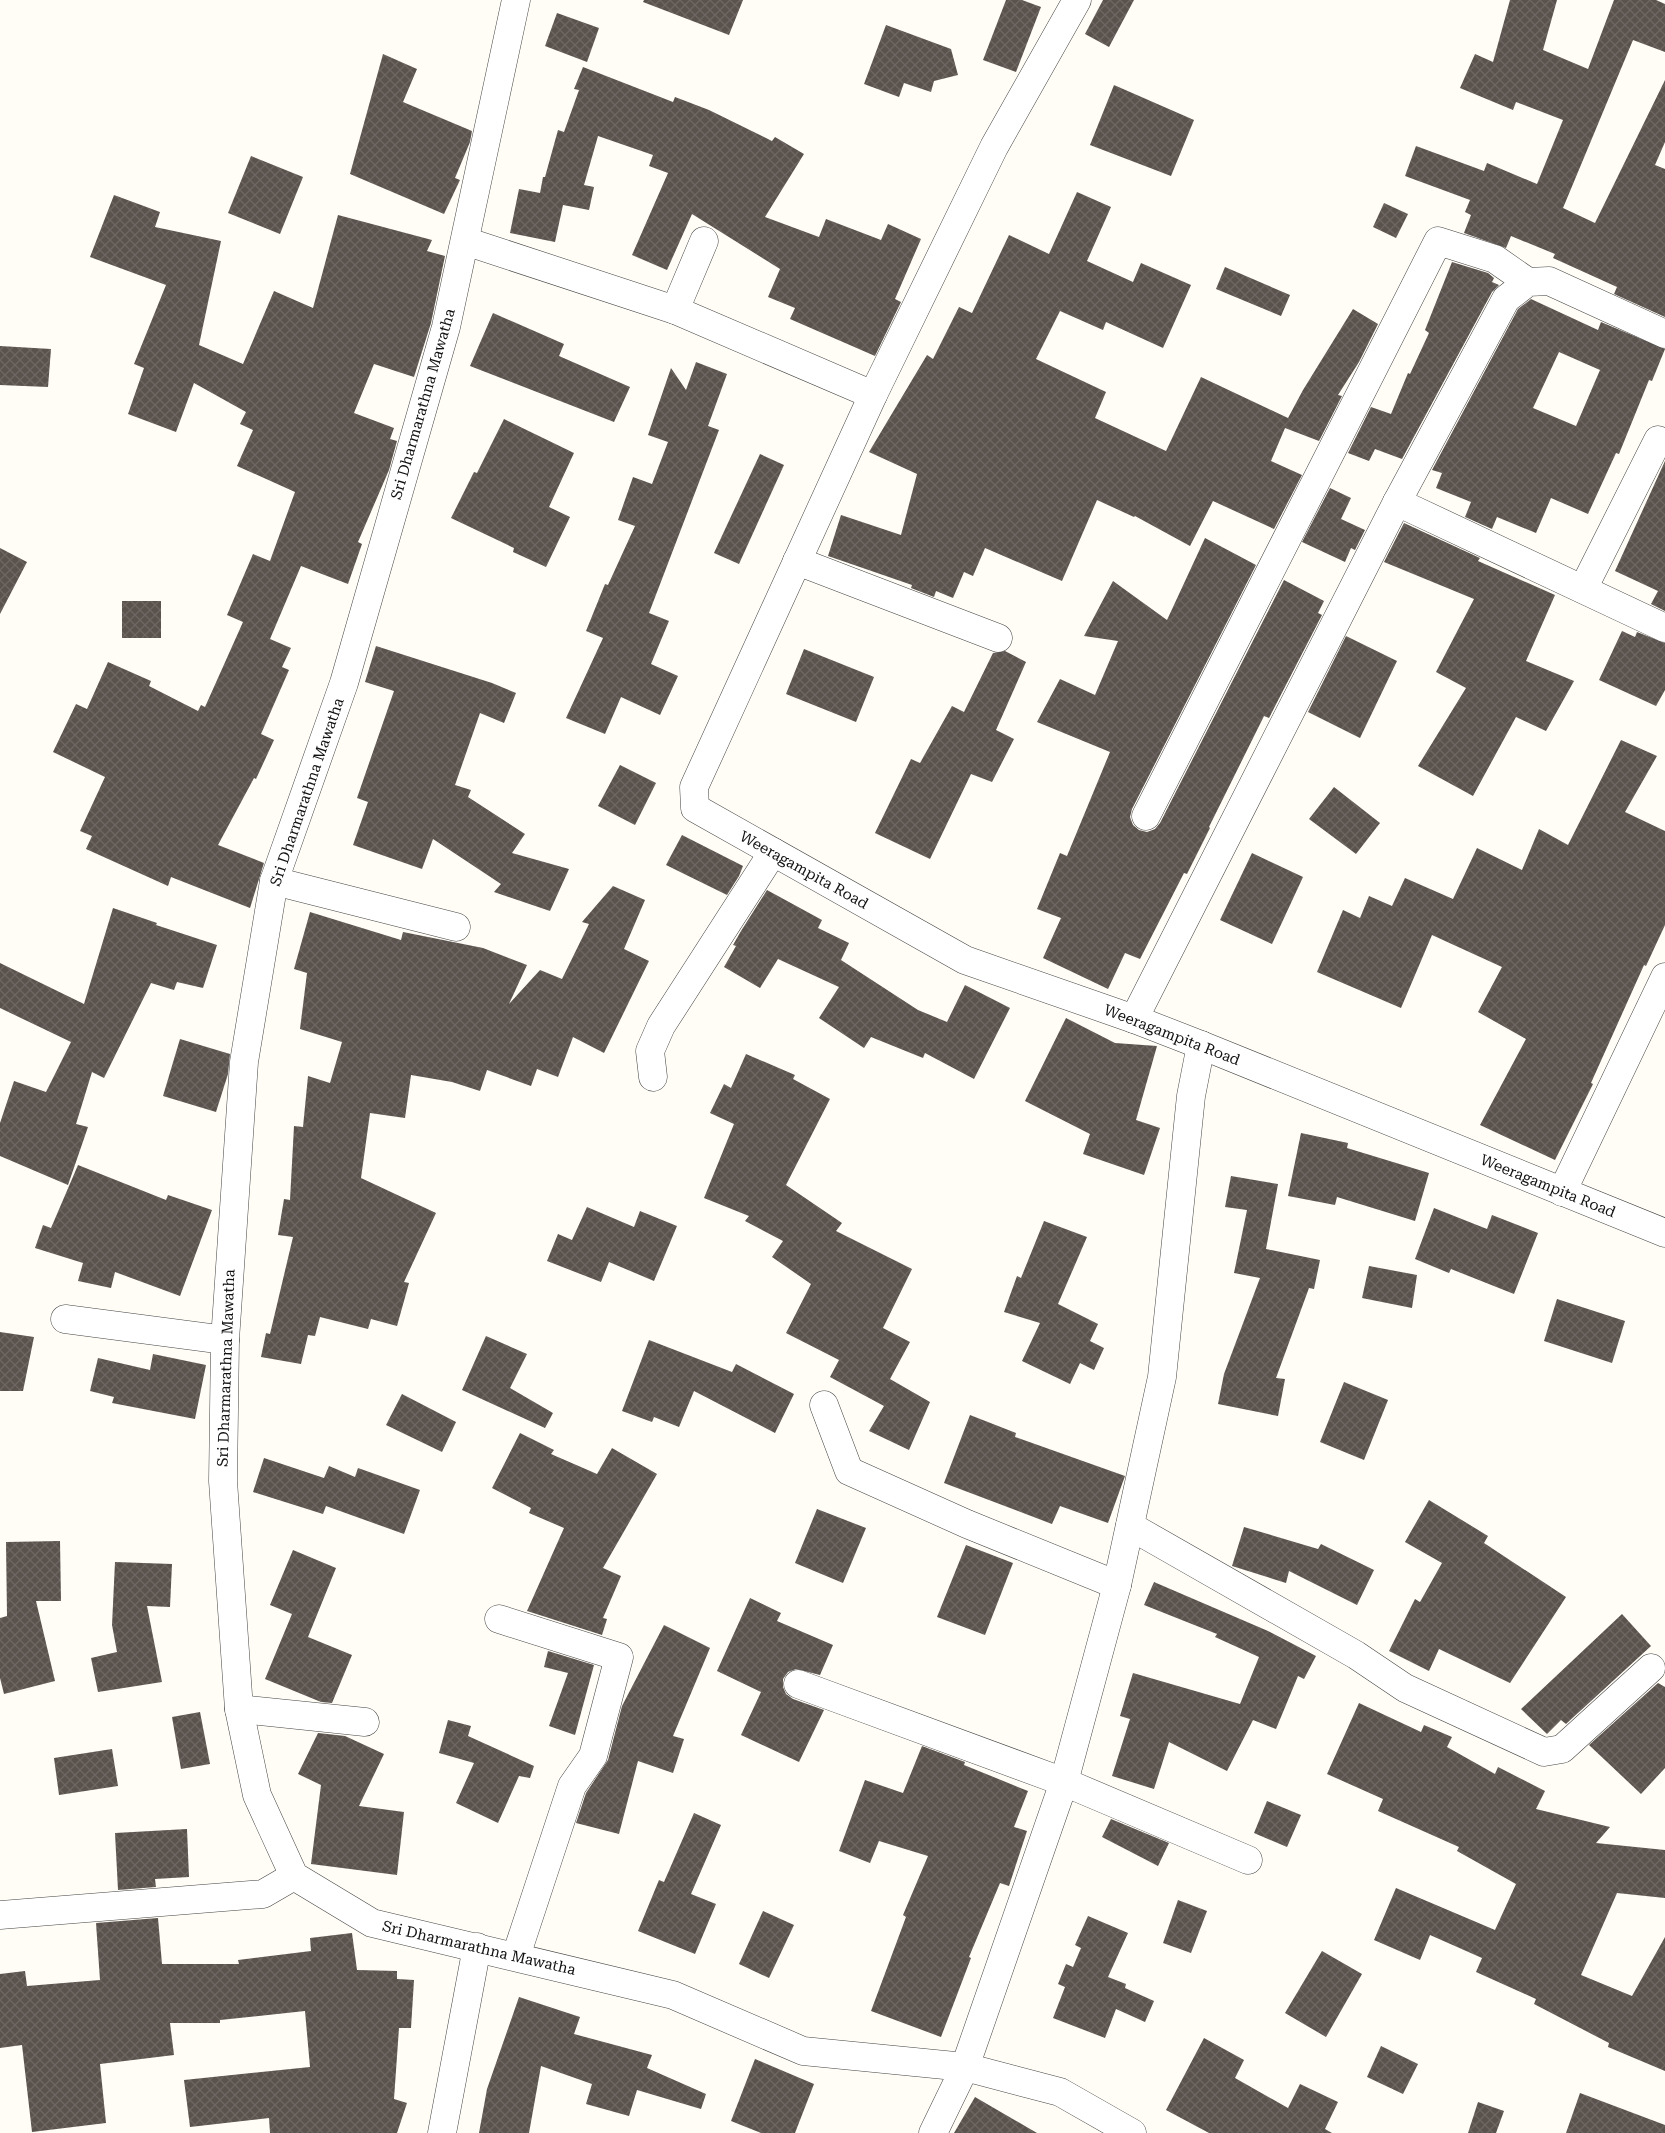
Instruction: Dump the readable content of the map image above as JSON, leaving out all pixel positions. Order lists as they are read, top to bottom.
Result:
{
  "streets": {
    "street": ["Sri Dharmarathna Mawatha", "Weeragampita Road"]
  }
}
